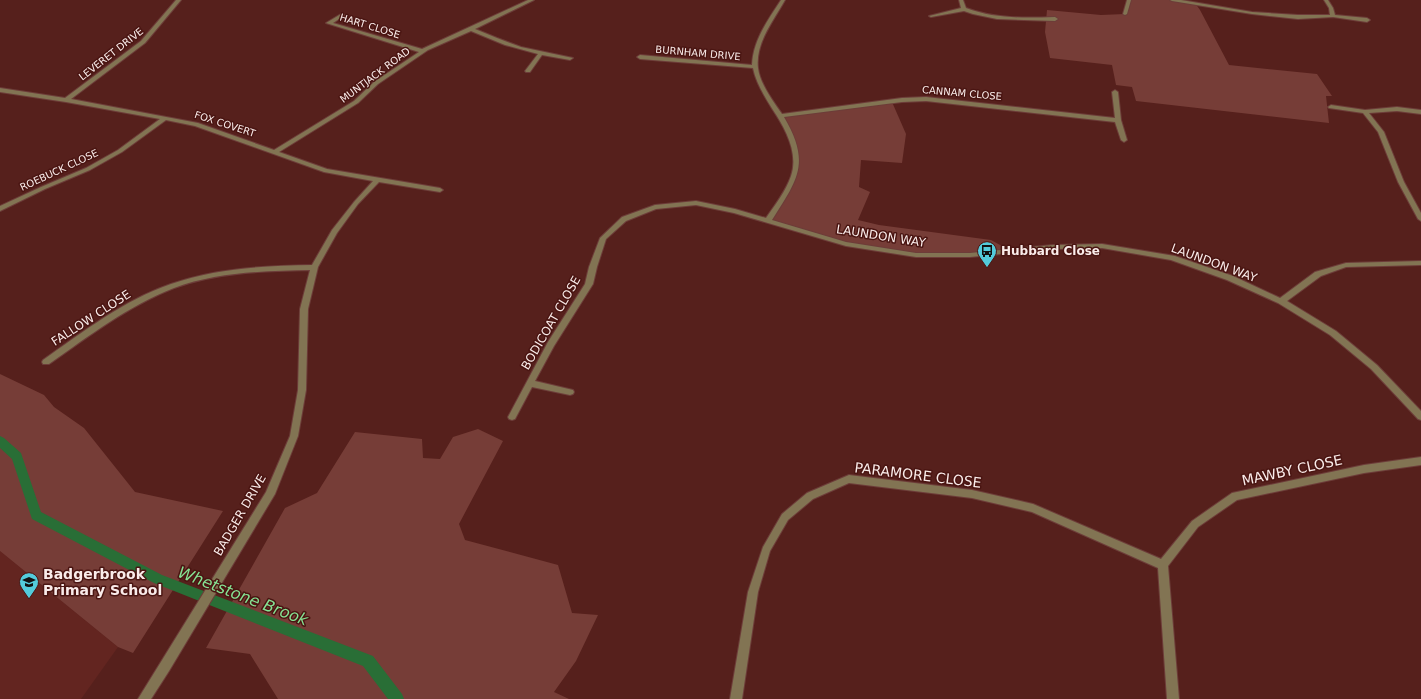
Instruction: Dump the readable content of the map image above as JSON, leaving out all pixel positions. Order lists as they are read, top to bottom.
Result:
{
  "streets": {
    "street": [
      "HART CLOSE",
      "BURNHAM DRIVE",
      "LEVERET DRIVE",
      "MUNTJACK ROAD",
      "CANNAM CLOSE",
      "FOX COVERT",
      "ROEBUCK CLOSE",
      "LAUNDON WAY",
      "FALLOW CLOSE",
      "BODICOAT CLOSE",
      "MAWBY CLOSE",
      "PARAMORE CLOSE",
      "BADGER DRIVE"
    ]
  },
  "crossings": [
    ["HART CLOSE", "MUNTJACK ROAD"],
    ["BURNHAM DRIVE", "CANNAM CLOSE"],
    ["BURNHAM DRIVE", "LAUNDON WAY"],
    ["BURNHAM DRIVE", "BODICOAT CLOSE"],
    ["LEVERET DRIVE", "FOX COVERT"],
    ["MUNTJACK ROAD", "FOX COVERT"],
    ["FOX COVERT", "ROEBUCK CLOSE"],
    ["FOX COVERT", "BADGER DRIVE"],
    ["LAUNDON WAY", "BODICOAT CLOSE"],
    ["FALLOW CLOSE", "BADGER DRIVE"],
    ["MAWBY CLOSE", "PARAMORE CLOSE"]
  ],
  "water": ["Whetstone Brook"],
  "places": {
    "bus stop": ["Hubbard Close"],
    "school or university": ["Badgerbrook Primary School"]
  }
}
